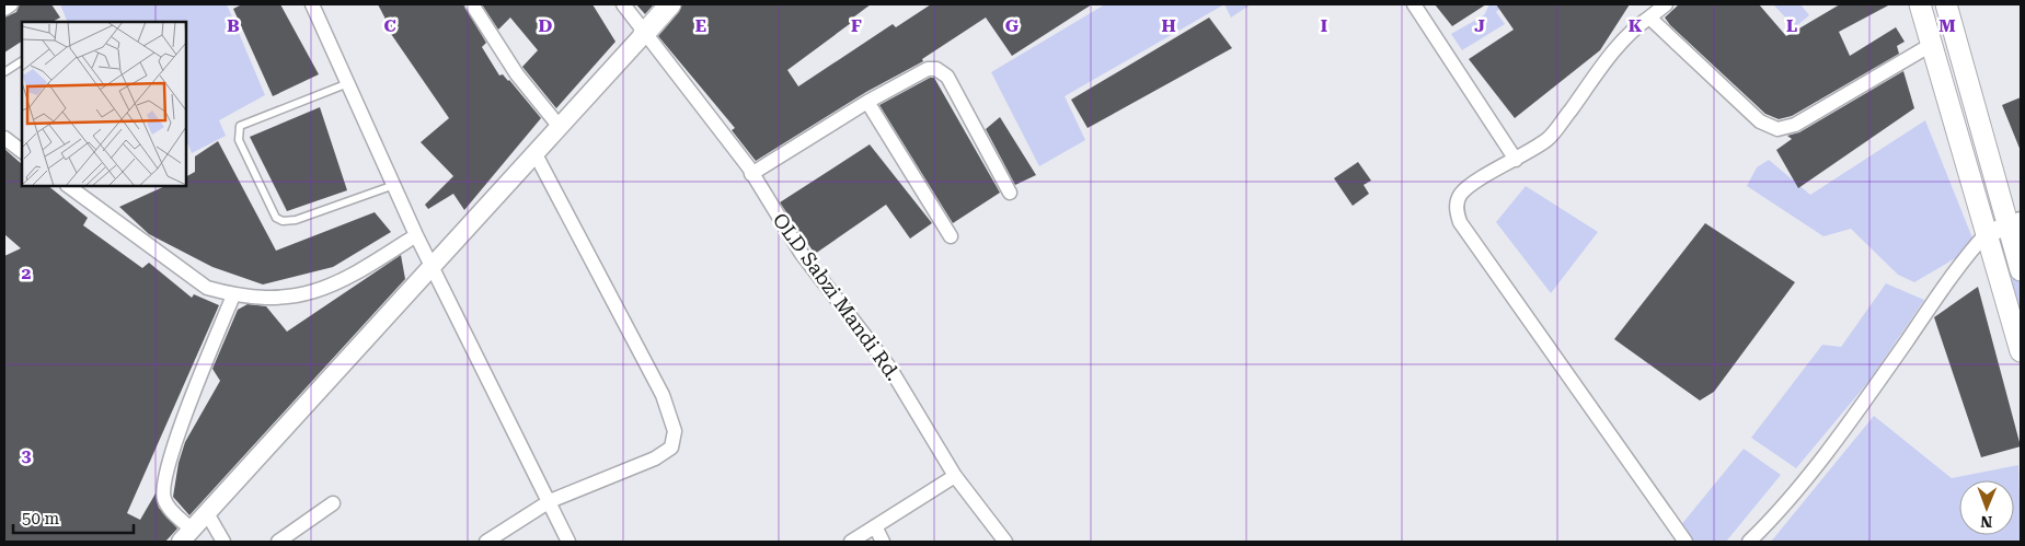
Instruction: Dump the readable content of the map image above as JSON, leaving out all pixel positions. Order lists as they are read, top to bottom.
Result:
{
  "streets": {
    "street": ["OLD Sabzi Mandi Rd."]
  },
  "scale_bar": "50 m",
  "north": "bottom",
  "grid": {
    "columns": [
      "B",
      "C",
      "D",
      "E",
      "F",
      "G",
      "H",
      "I",
      "J",
      "K",
      "L",
      "M"
    ],
    "rows": ["2", "3"]
  }
}
